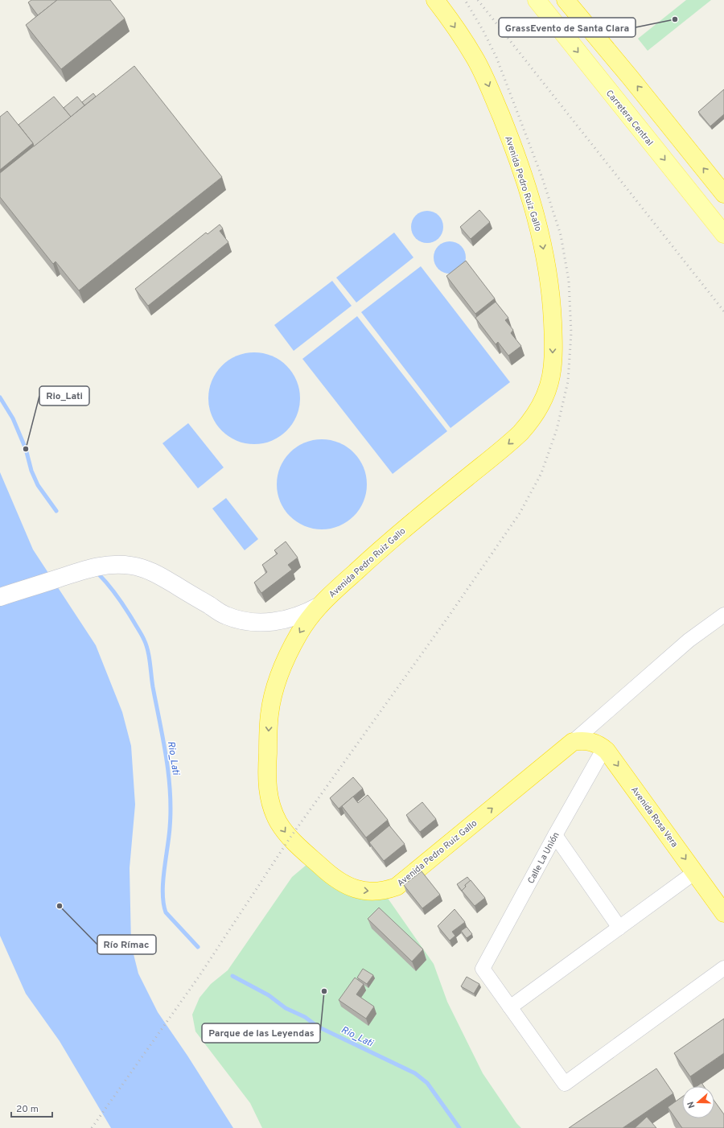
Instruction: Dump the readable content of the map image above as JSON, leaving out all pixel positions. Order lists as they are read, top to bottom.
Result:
{
  "streets": {
    "highway": ["Avenida Pedro Ruiz Gallo", "Avenida Rosa Vera"],
    "main road": ["Carretera Central"],
    "street": ["Calle La Unión"]
  },
  "crossings": [
    ["Avenida Pedro Ruiz Gallo", "Avenida Rosa Vera"],
    ["Avenida Rosa Vera", "Calle La Unión"]
  ],
  "one_way": ["Carretera Central", "Avenida Rosa Vera"],
  "water": ["Rio_Lati"],
  "places": [
    "GrassEvento de Santa Clara",
    "Rio_Lati",
    "Río Rímac",
    "Parque de las Leyendas"
  ],
  "scale_bar": "20 m",
  "north": "left"
}
